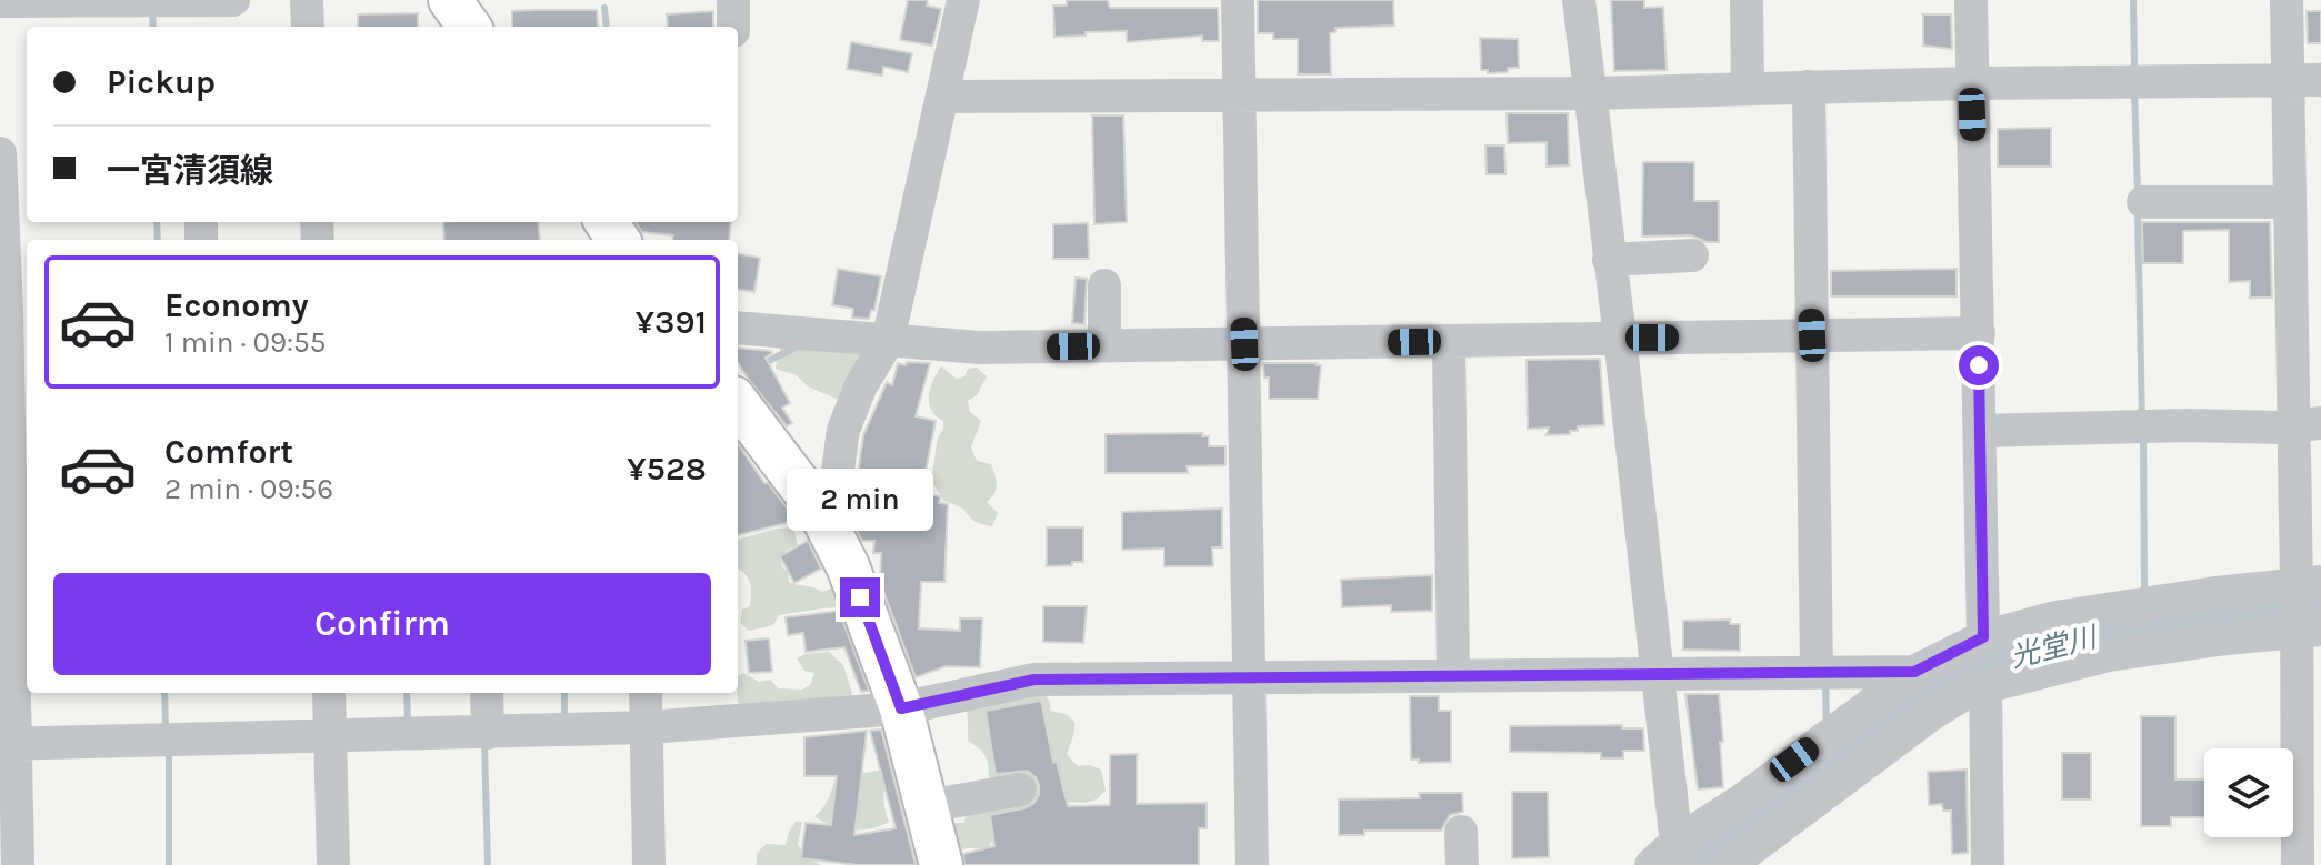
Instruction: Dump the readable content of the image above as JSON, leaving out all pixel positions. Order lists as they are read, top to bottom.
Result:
{
  "water": ["光堂川"],
  "page": {
    "banner": ["Pickup", "一宮清須線"],
    "list": [
      {
        "name": "Economy",
        "note": "1 min · 09:55",
        "value": "¥391"
      },
      {
        "name": "Comfort",
        "note": "2 min · 09:56",
        "value": "¥528"
      }
    ],
    "bubble": "2 min",
    "buttons": "Confirm"
  }
}
